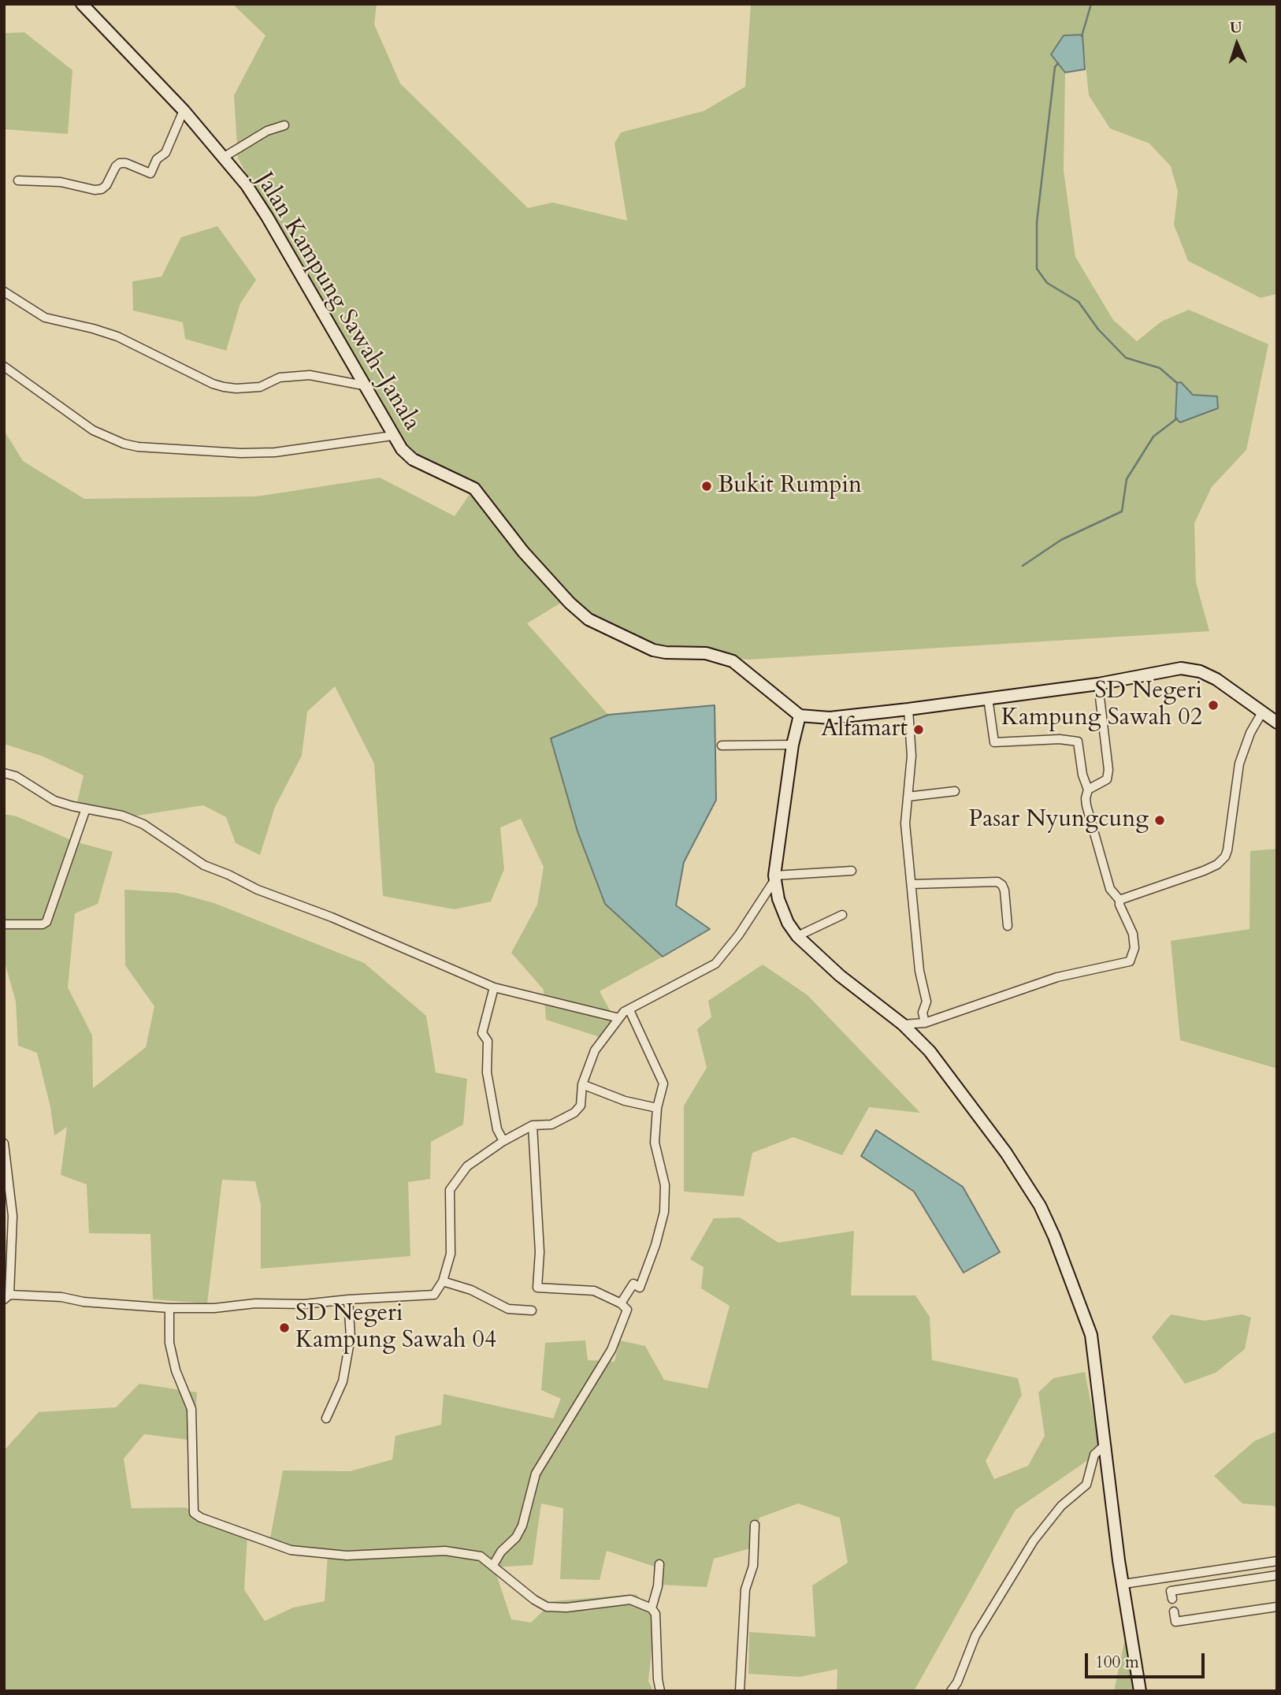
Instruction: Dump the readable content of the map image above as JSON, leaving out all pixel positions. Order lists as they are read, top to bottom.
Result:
{
  "streets": {
    "main road": ["Jalan Kampung Sawah–Janala"]
  },
  "places": [
    "Bukit Rumpin",
    "SD Negeri Kampung Sawah 02",
    "Alfamart",
    "Pasar Nyungcung",
    "SD Negeri Kampung Sawah 04"
  ],
  "scale_bar": "100 m",
  "north": "top"
}
